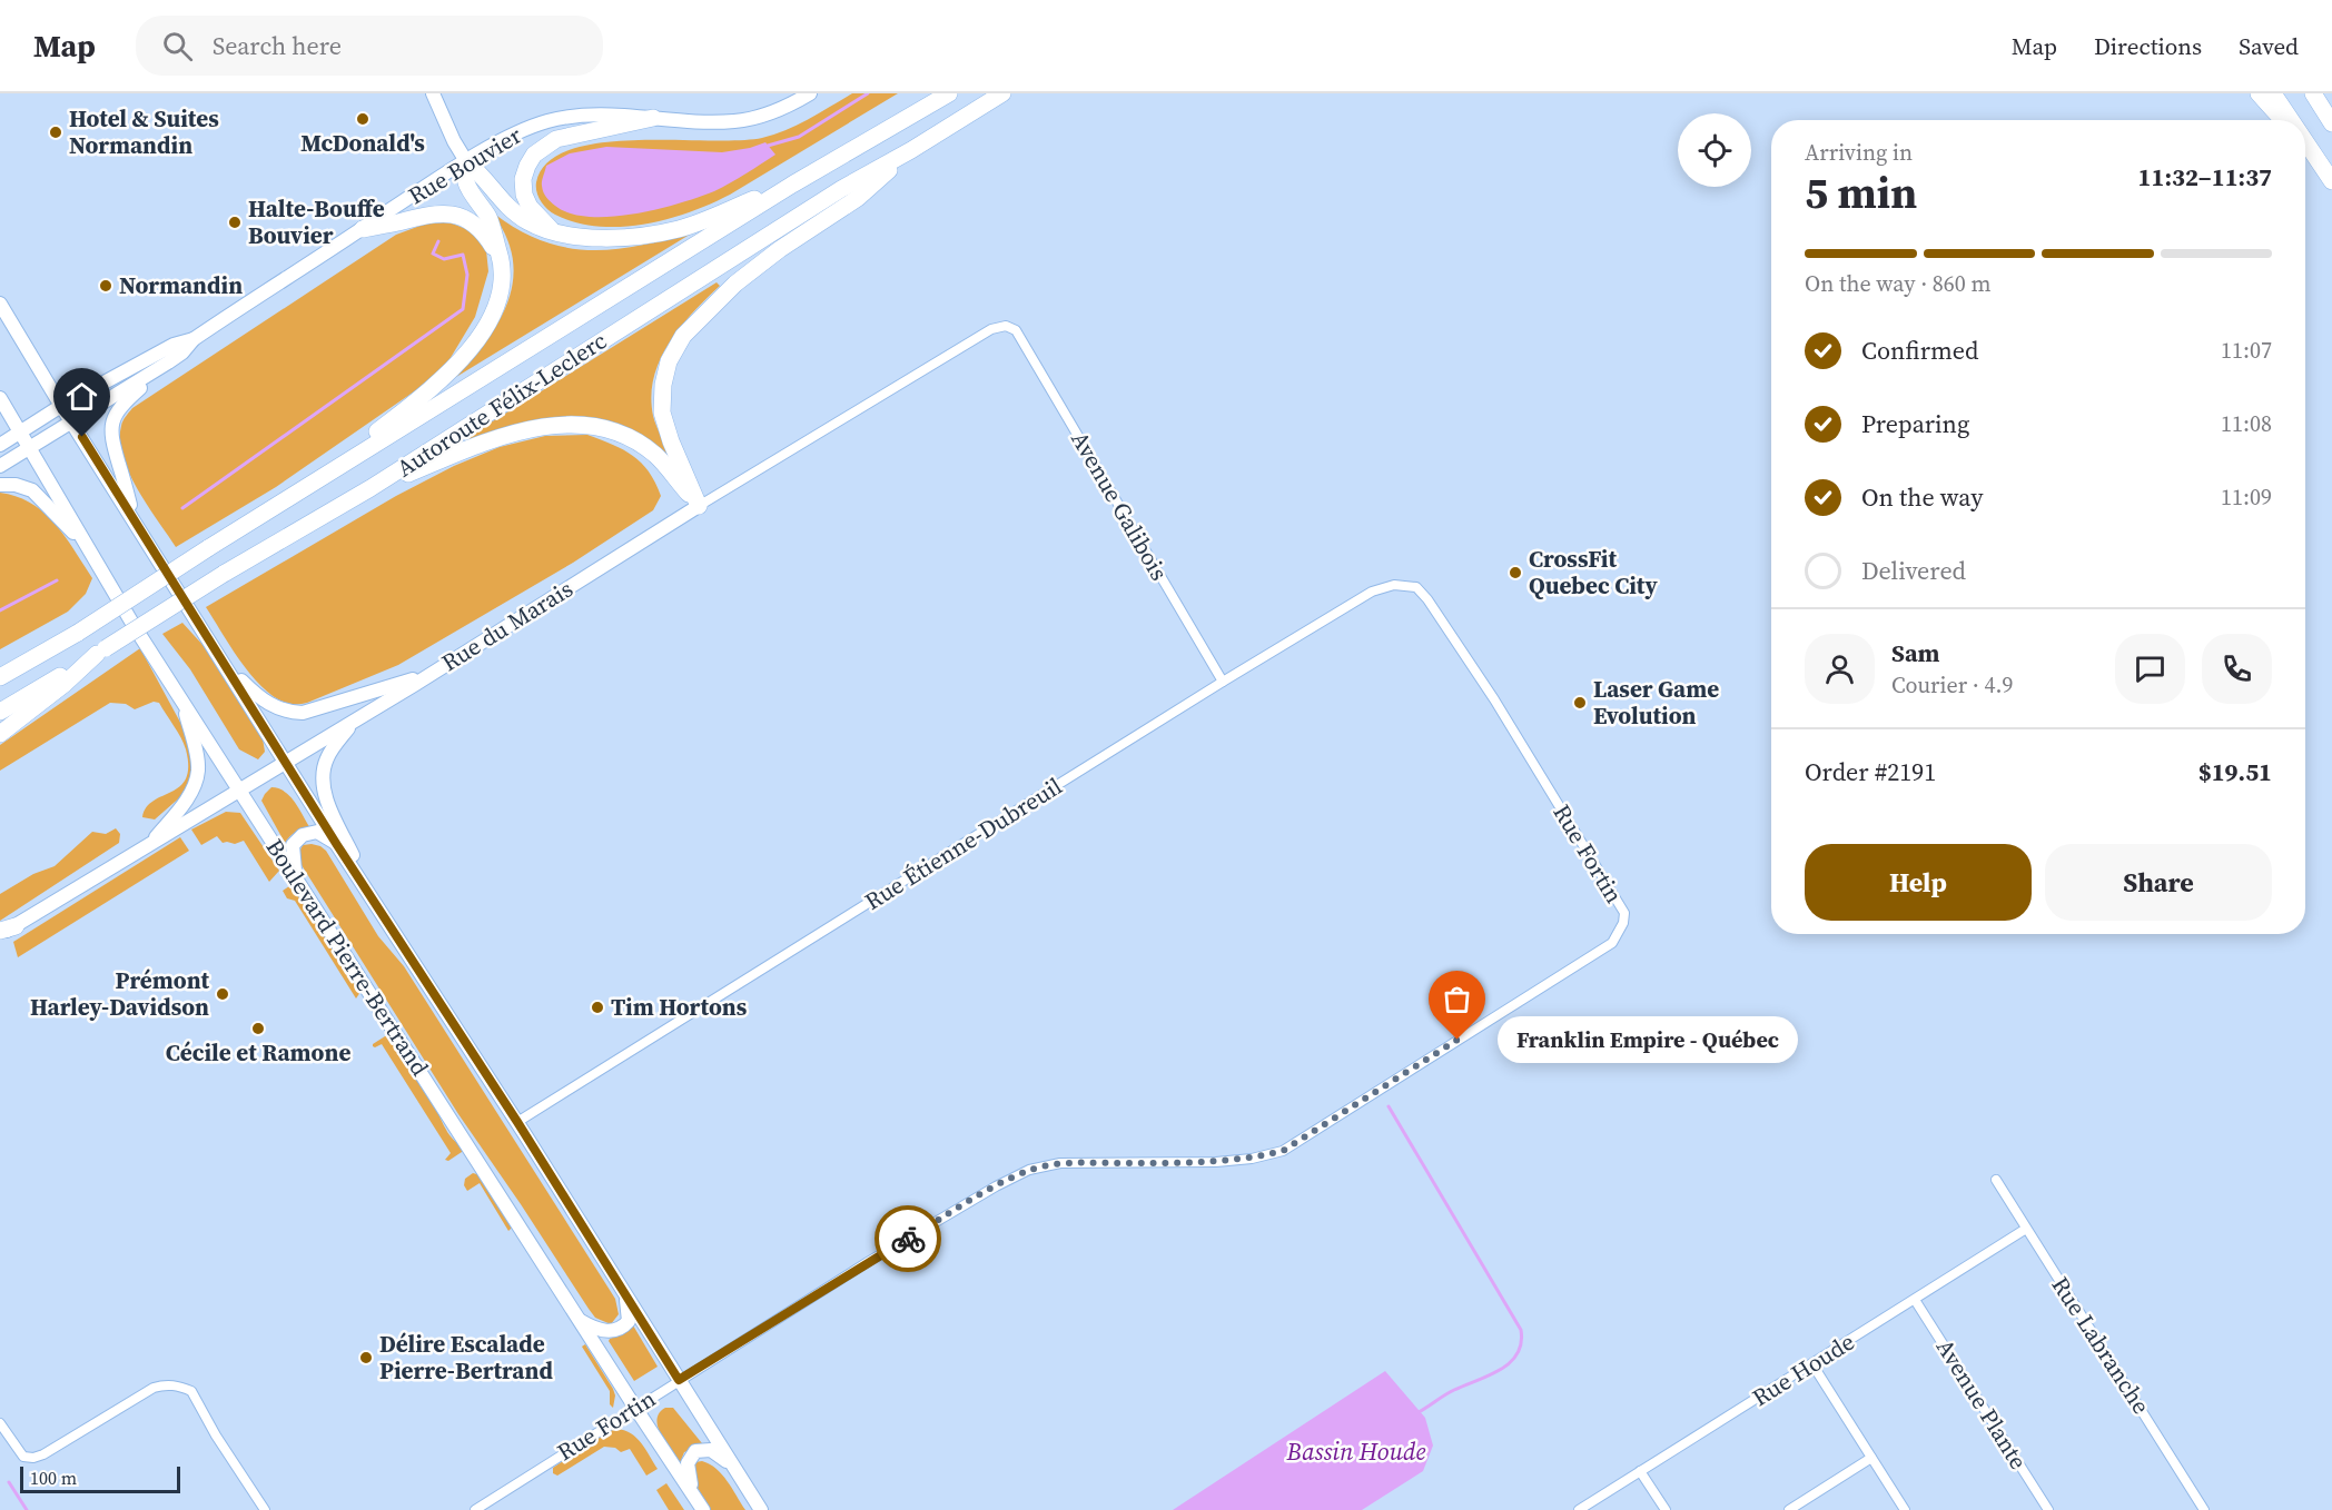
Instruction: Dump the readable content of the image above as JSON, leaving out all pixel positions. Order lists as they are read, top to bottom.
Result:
{
  "streets": {
    "highway": ["Autoroute Félix-Leclerc"],
    "main road": ["Rue Bouvier", "Rue du Marais", "Boulevard Pierre-Bertrand"],
    "street": [
      "Avenue Galibois",
      "Rue Étienne-Dubreuil",
      "Rue Fortin",
      "Rue Labranche",
      "Rue Houde",
      "Avenue Plante"
    ]
  },
  "crossings": [
    ["Rue Bouvier", "Boulevard Pierre-Bertrand"],
    ["Avenue Galibois", "Rue du Marais"],
    ["Avenue Galibois", "Rue Étienne-Dubreuil"],
    ["Rue du Marais", "Boulevard Pierre-Bertrand"],
    ["Rue Étienne-Dubreuil", "Rue Fortin"],
    ["Rue Fortin", "Boulevard Pierre-Bertrand"],
    ["Rue Labranche", "Rue Houde"],
    ["Rue Houde", "Avenue Plante"]
  ],
  "water": ["Bassin Houde"],
  "places": [
    "McDonald's",
    "Hotel & Suites Normandin",
    "Halte-Bouffe Bouvier",
    "Normandin",
    "CrossFit Quebec City",
    "Laser Game Evolution",
    "Prémont Harley-Davidson",
    "Tim Hortons",
    "Cécile et Ramone",
    "Franklin Empire - Québec",
    "Délire Escalade Pierre-Bertrand"
  ],
  "scale_bar": "100 m",
  "page": {
    "header": "Map",
    "search": "Search here",
    "nav": ["Map", "Directions", "Saved"],
    "heading": ["5 min", "Arriving in", "11:32–11:37"],
    "panel": [
      "Sam",
      "Courier · 4.9",
      "Order #2191",
      "$19.51"
    ],
    "bar": "On the way · 860 m",
    "list": [
      ["Confirmed", "11:07"],
      ["Preparing", "11:08"],
      ["On the way", "11:09"],
      "Delivered"
    ],
    "buttons": ["Help", "Share"],
    "bubble": "Franklin Empire - Québec",
    "scale": "100 m"
  }
}
